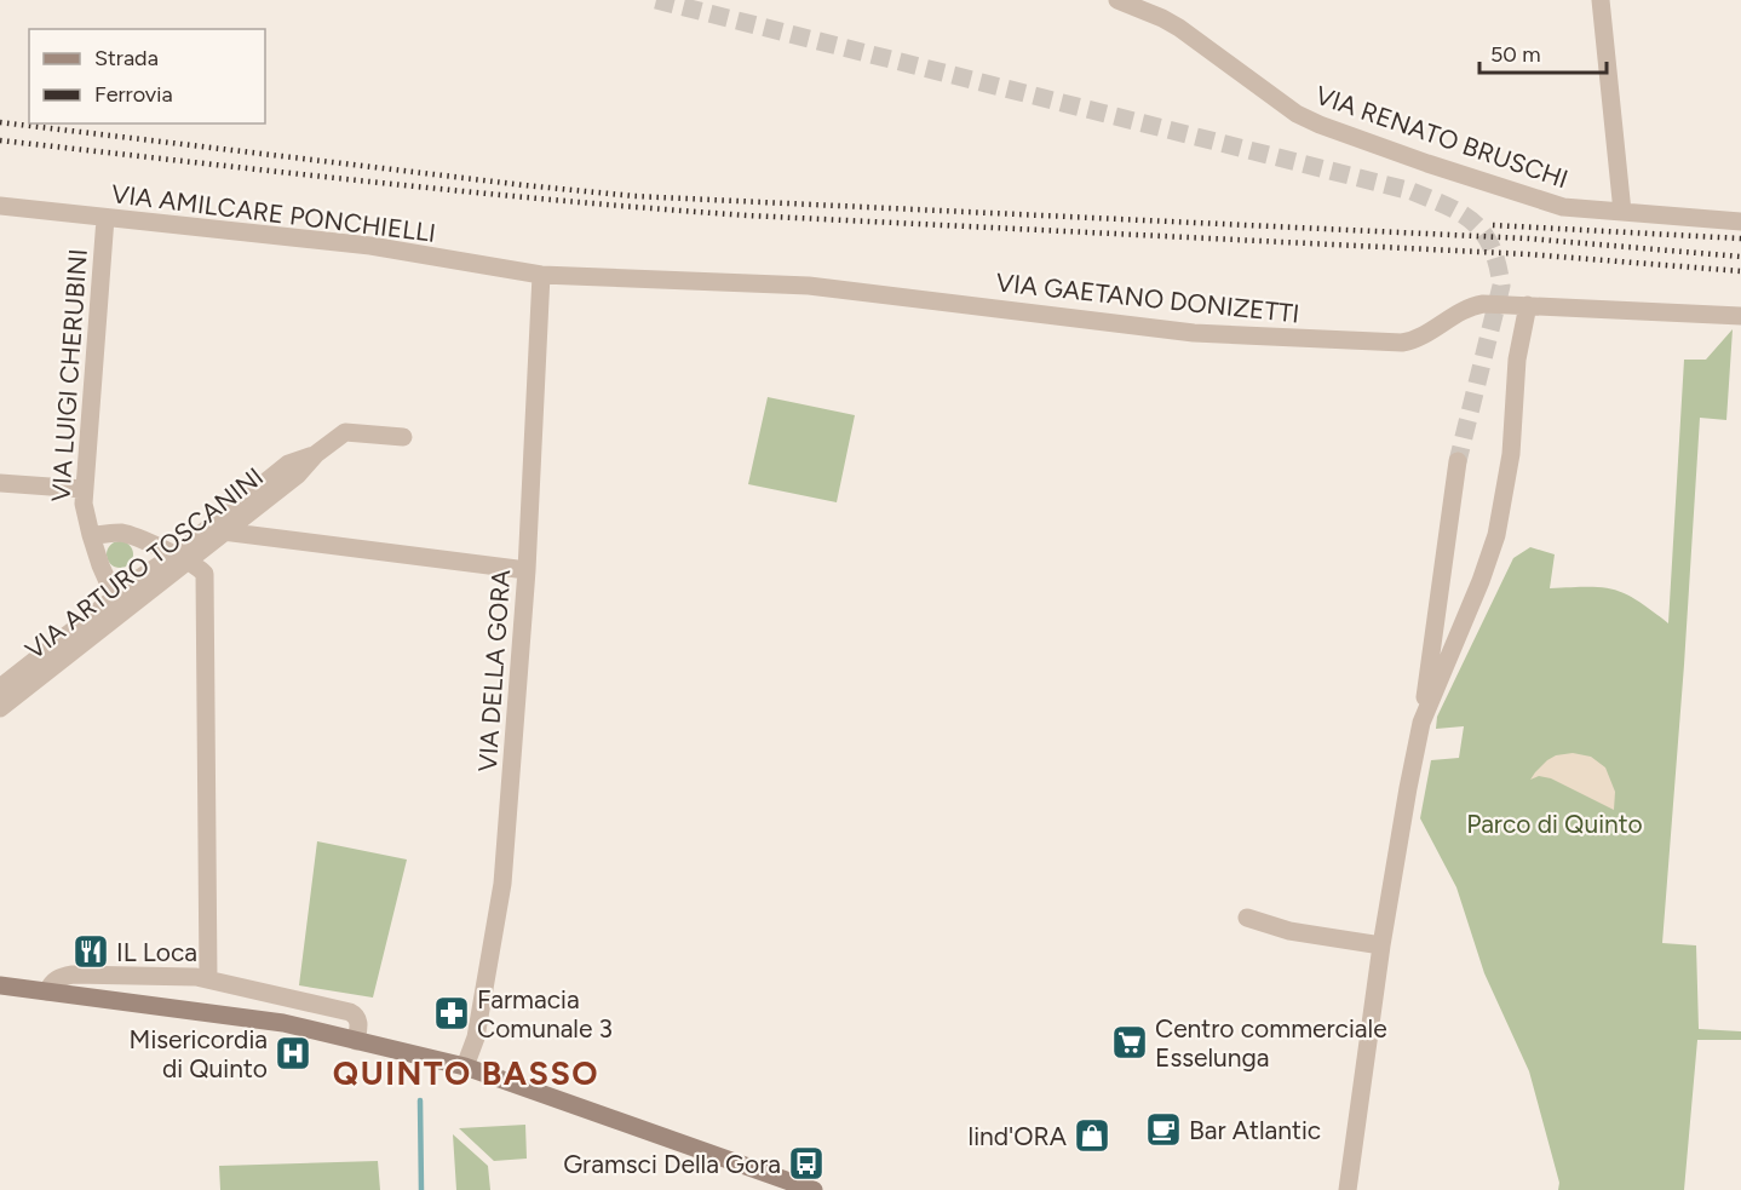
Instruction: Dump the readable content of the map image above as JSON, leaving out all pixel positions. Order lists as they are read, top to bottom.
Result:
{
  "streets": {
    "street": [
      "VIA RENATO BRUSCHI",
      "VIA AMILCARE PONCHIELLI",
      "VIA GAETANO DONIZETTI",
      "VIA LUIGI CHERUBINI",
      "VIA ARTURO TOSCANINI",
      "VIA DELLA GORA"
    ]
  },
  "crossings": [
    ["VIA AMILCARE PONCHIELLI", "VIA GAETANO DONIZETTI"],
    ["VIA AMILCARE PONCHIELLI", "VIA LUIGI CHERUBINI"],
    ["VIA AMILCARE PONCHIELLI", "VIA DELLA GORA"],
    ["VIA GAETANO DONIZETTI", "VIA DELLA GORA"],
    ["VIA LUIGI CHERUBINI", "VIA ARTURO TOSCANINI"]
  ],
  "districts": ["QUINTO BASSO"],
  "parks": ["Parco di Quinto"],
  "places": {
    "restaurant": ["IL Loca"],
    "pharmacy": ["Farmacia Comunale 3"],
    "supermarket": ["Centro commerciale Esselunga"],
    "hospital": ["Misericordia di Quinto"],
    "cafe": ["Bar Atlantic"],
    "shop": ["lind'ORA"],
    "bus stop": ["Gramsci Della Gora"]
  },
  "legend": ["Strada", "Ferrovia"],
  "scale_bar": "50 m"
}
